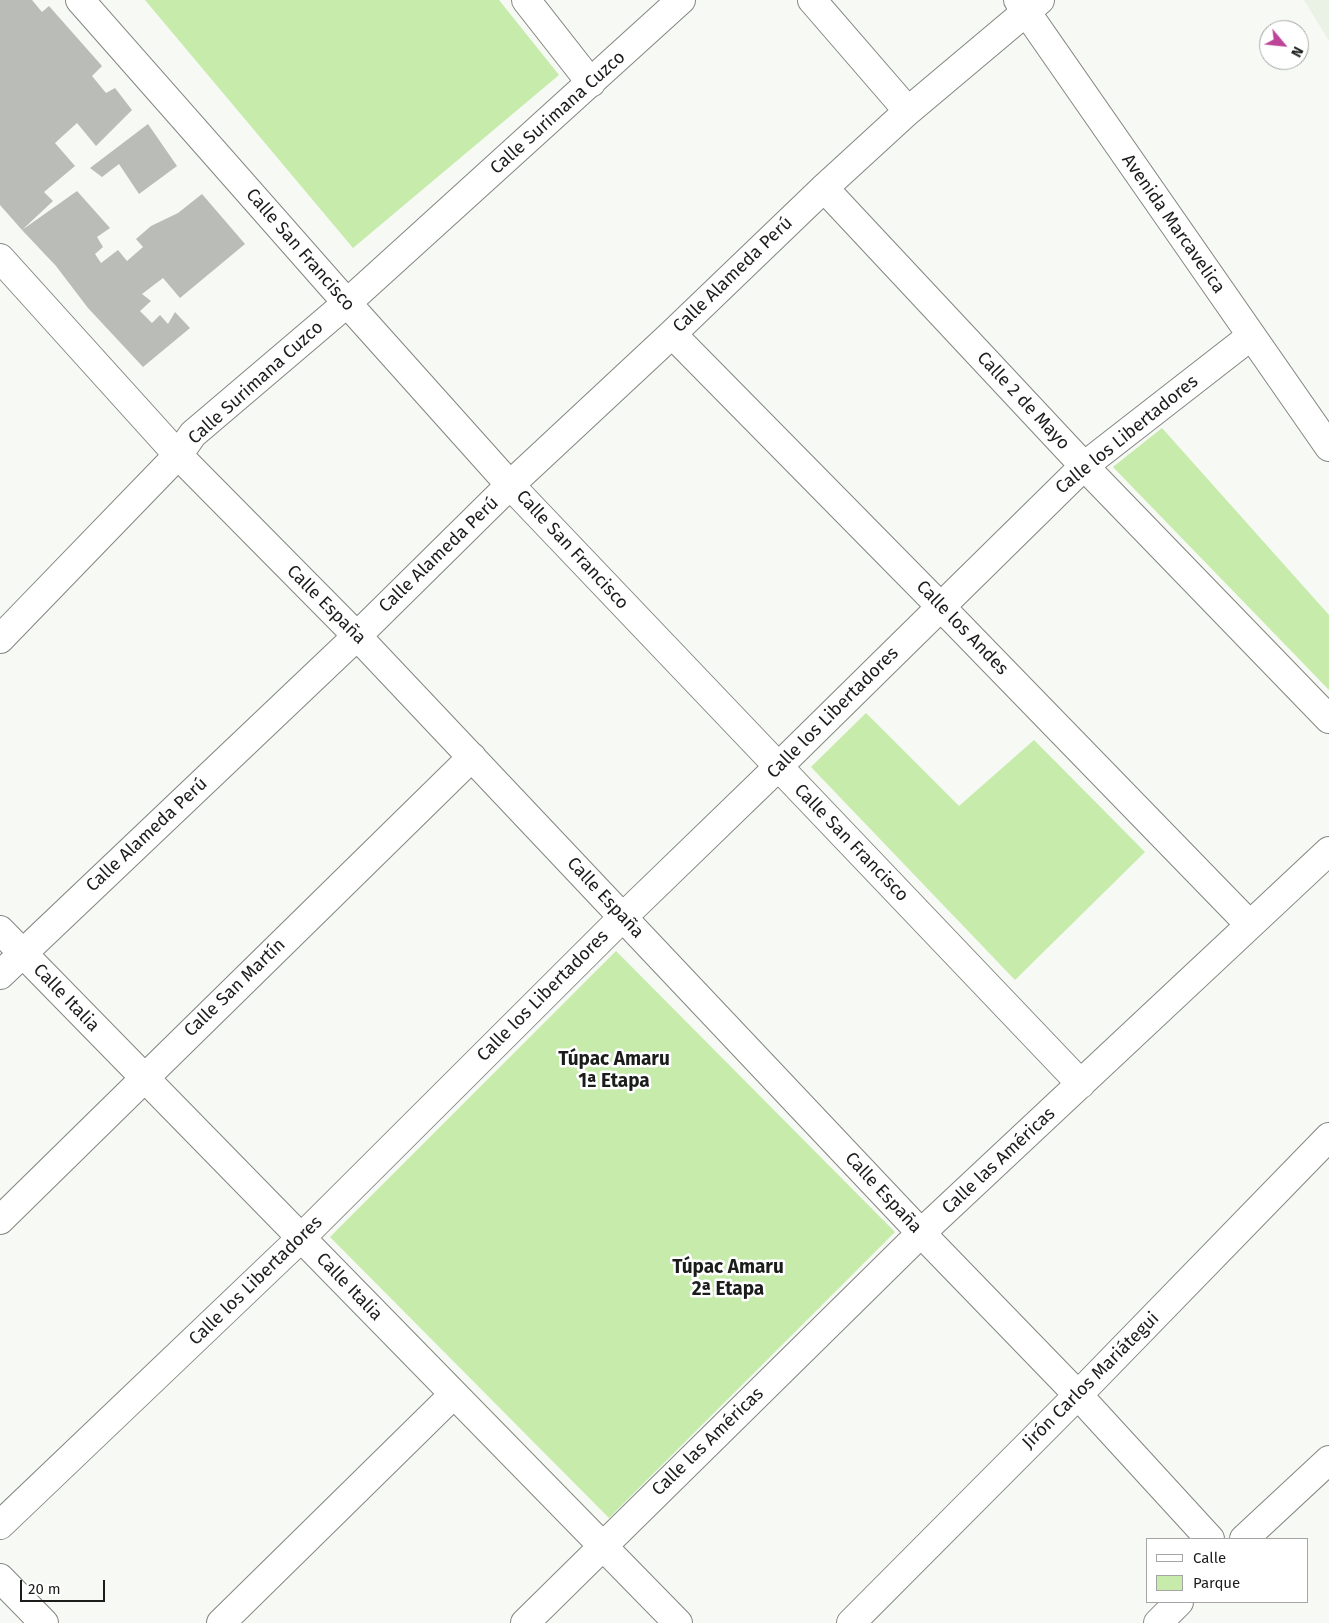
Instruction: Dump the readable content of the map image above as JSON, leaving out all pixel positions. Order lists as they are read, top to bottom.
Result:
{
  "streets": {
    "street": [
      "Calle Surimana Cuzco",
      "Avenida Marcavelica",
      "Calle San Francisco",
      "Calle Alameda Perú",
      "Calle 2 de Mayo",
      "Calle los Libertadores",
      "Calle España",
      "Calle los Andes",
      "Calle San Martín",
      "Calle Italia",
      "Calle las Américas",
      "Jirón Carlos Mariátegui"
    ]
  },
  "crossings": [
    ["Calle Surimana Cuzco", "Calle San Francisco"],
    ["Calle Surimana Cuzco", "Calle España"],
    ["Avenida Marcavelica", "Calle Alameda Perú"],
    ["Avenida Marcavelica", "Calle los Libertadores"],
    ["Calle San Francisco", "Calle Alameda Perú"],
    ["Calle San Francisco", "Calle los Libertadores"],
    ["Calle San Francisco", "Calle las Américas"],
    ["Calle Alameda Perú", "Calle 2 de Mayo"],
    ["Calle Alameda Perú", "Calle España"],
    ["Calle Alameda Perú", "Calle los Andes"],
    ["Calle Alameda Perú", "Calle Italia"],
    ["Calle 2 de Mayo", "Calle los Libertadores"],
    ["Calle los Libertadores", "Calle España"],
    ["Calle los Libertadores", "Calle los Andes"],
    ["Calle los Libertadores", "Calle Italia"],
    ["Calle España", "Calle San Martín"],
    ["Calle España", "Calle las Américas"],
    ["Calle España", "Jirón Carlos Mariátegui"],
    ["Calle los Andes", "Calle las Américas"],
    ["Calle San Martín", "Calle Italia"],
    ["Calle Italia", "Calle las Américas"]
  ],
  "districts": ["Túpac Amaru 1ª Etapa", "Túpac Amaru 2ª Etapa"],
  "legend": ["Calle", "Parque"],
  "scale_bar": "20 m",
  "north": "bottom right"
}
